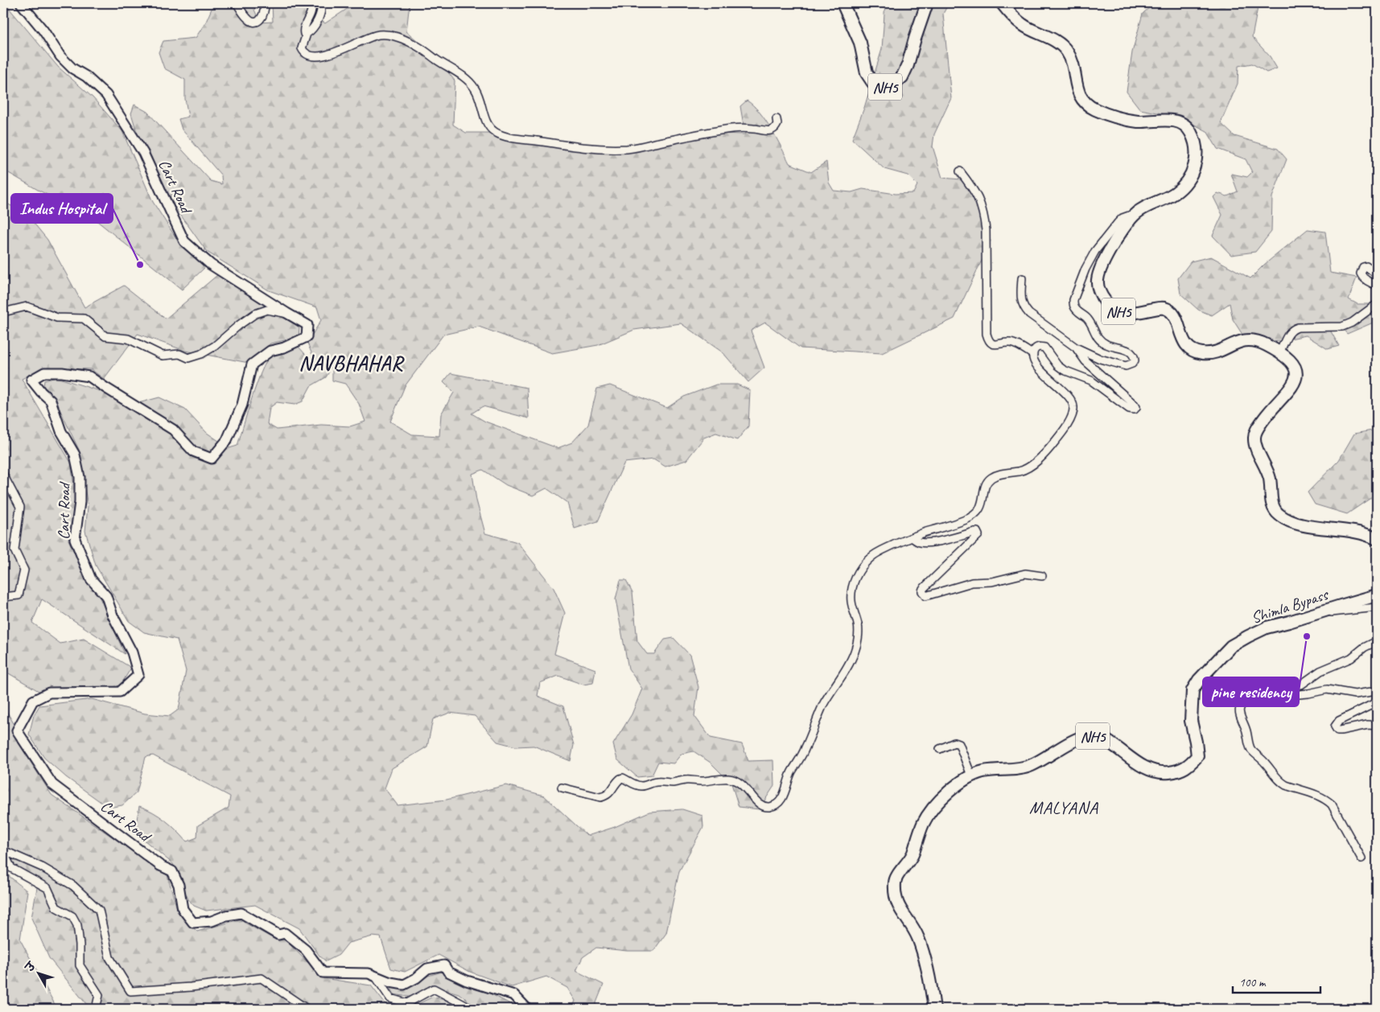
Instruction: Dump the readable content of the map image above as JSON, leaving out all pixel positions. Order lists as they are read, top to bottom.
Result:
{
  "streets": {
    "highway": ["NH5", "Shimla Bypass"],
    "main road": ["Cart Road"]
  },
  "districts": ["NAVBHAHAR", "MALYANA"],
  "places": ["Indus Hospital", "pine residency"],
  "scale_bar": "100 m",
  "north": "top left"
}
